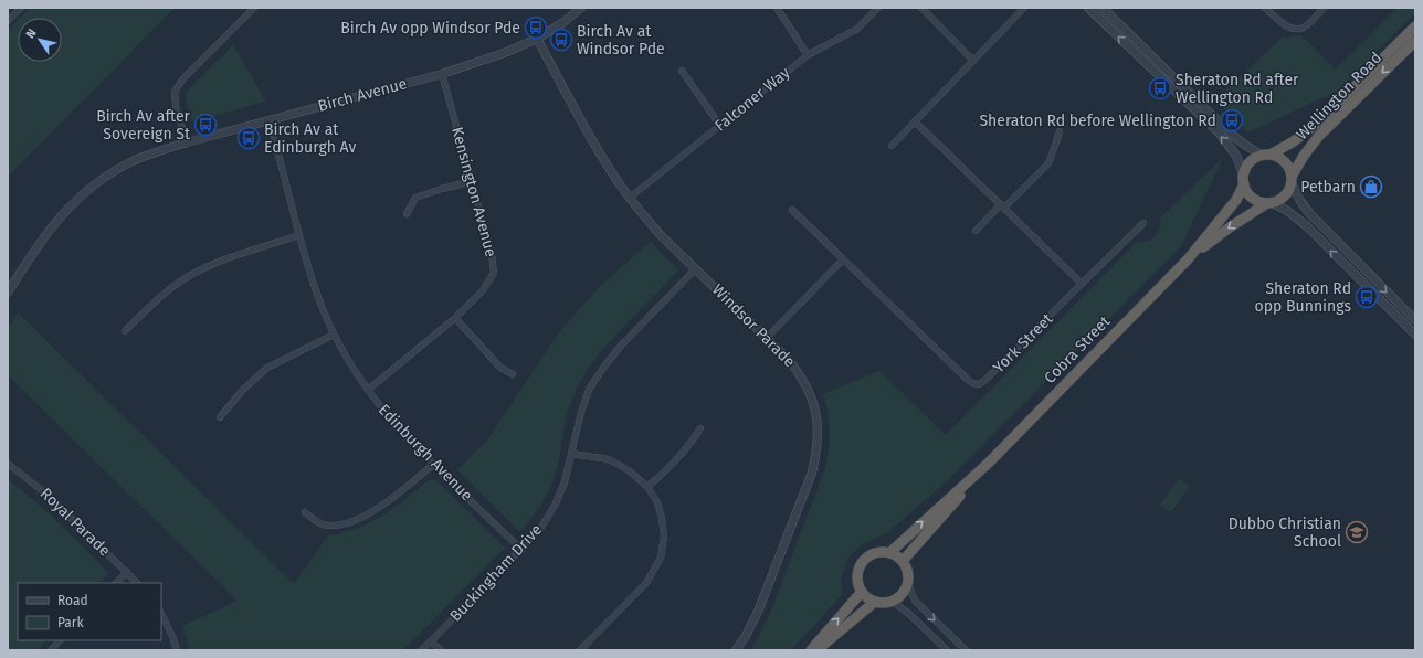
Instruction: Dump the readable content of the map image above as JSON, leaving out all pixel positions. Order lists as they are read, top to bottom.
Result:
{
  "streets": {
    "highway": ["Wellington Road", "Cobra Street"],
    "street": [
      "Birch Avenue",
      "Falconer Way",
      "Kensington Avenue",
      "Windsor Parade",
      "York Street",
      "Edinburgh Avenue",
      "Royal Parade",
      "Buckingham Drive"
    ]
  },
  "crossings": [
    ["Birch Avenue", "Kensington Avenue"],
    ["Birch Avenue", "Windsor Parade"],
    ["Birch Avenue", "Edinburgh Avenue"],
    ["Wellington Road", "Cobra Street"],
    ["Falconer Way", "Windsor Parade"],
    ["Kensington Avenue", "Edinburgh Avenue"],
    ["Windsor Parade", "Buckingham Drive"],
    ["Edinburgh Avenue", "Buckingham Drive"]
  ],
  "places": {
    "bus stop": [
      "Birch Av opp Windsor Pde",
      "Birch Av at Windsor Pde",
      "Sheraton Rd after Wellington Rd",
      "Sheraton Rd before Wellington Rd",
      "Birch Av after Sovereign St",
      "Birch Av at Edinburgh Av",
      "Sheraton Rd opp Bunnings"
    ],
    "shop": ["Petbarn"],
    "school or university": ["Dubbo Christian School"]
  },
  "legend": ["Road", "Park"],
  "north": "top left"
}
